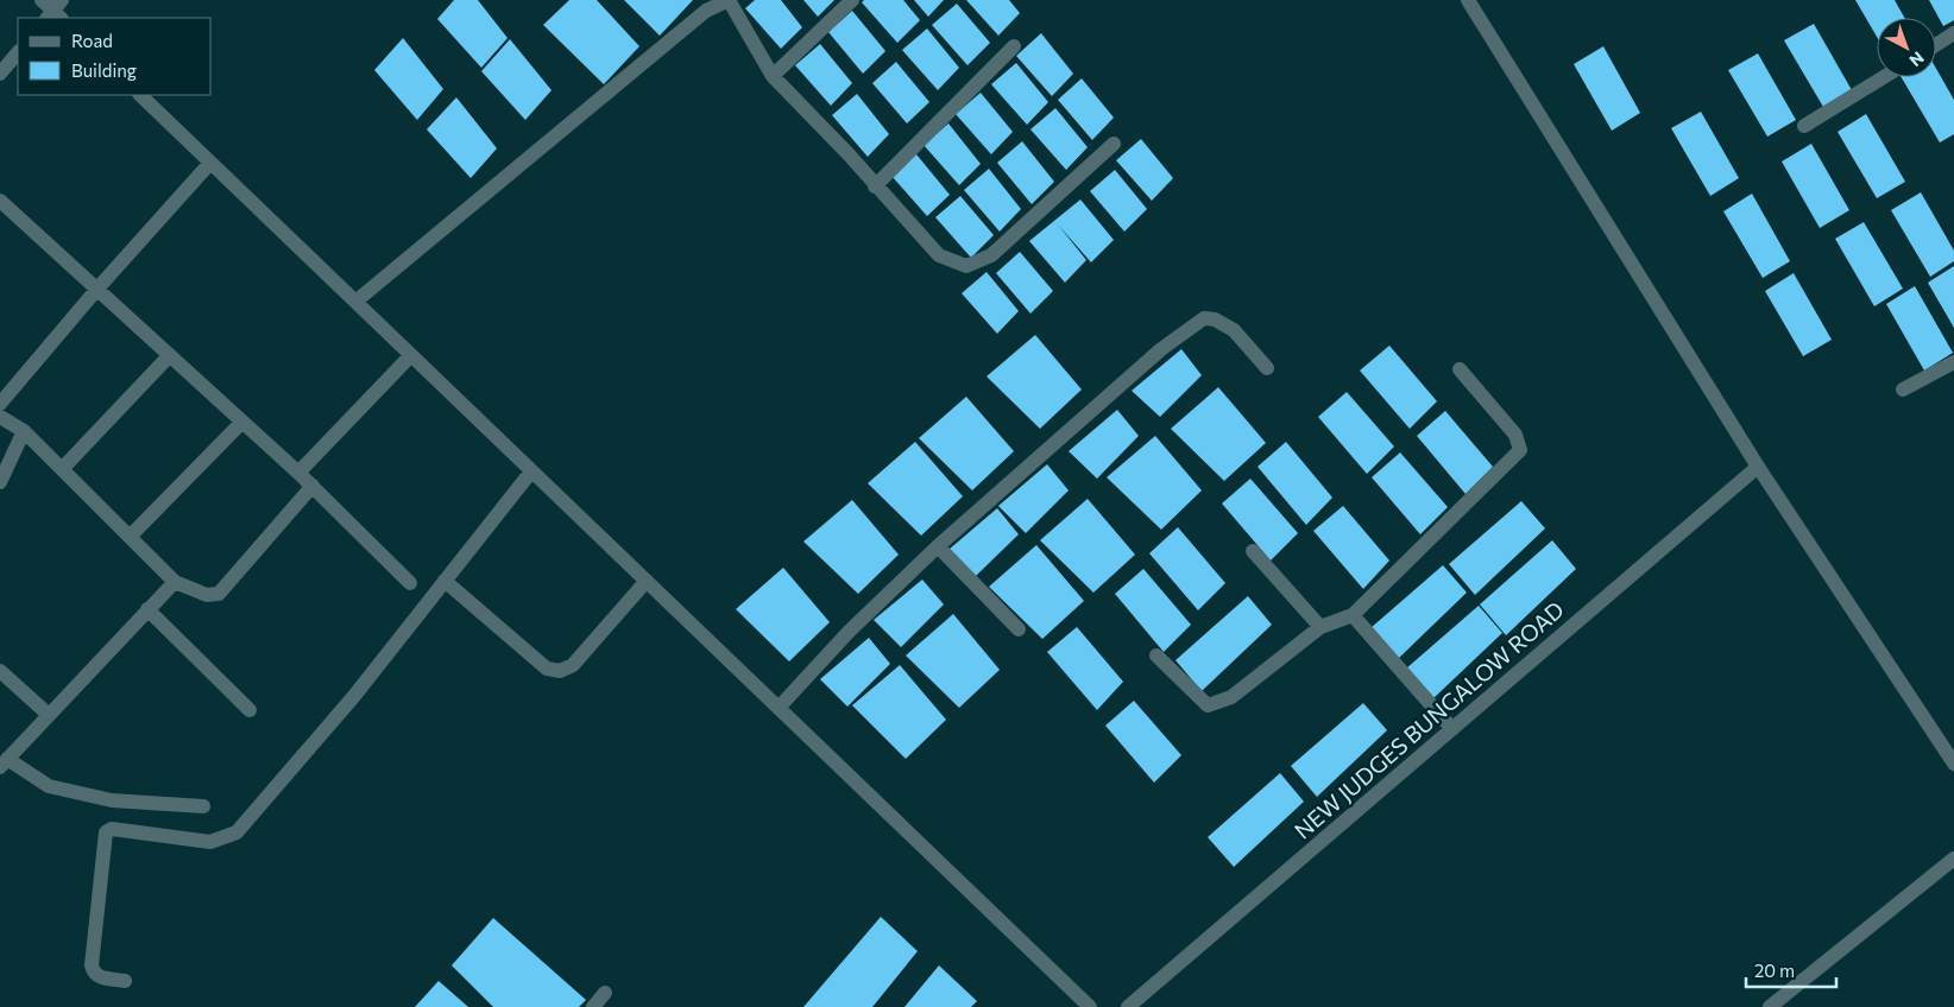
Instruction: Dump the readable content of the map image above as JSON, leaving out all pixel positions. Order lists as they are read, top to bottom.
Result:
{
  "streets": {
    "street": ["NEW JUDGES BUNGALOW ROAD"]
  },
  "legend": ["Road", "Building"],
  "scale_bar": "20 m",
  "north": "bottom right"
}
